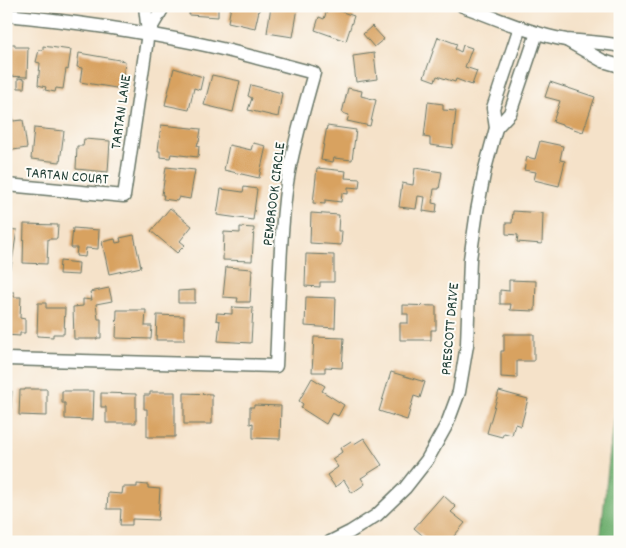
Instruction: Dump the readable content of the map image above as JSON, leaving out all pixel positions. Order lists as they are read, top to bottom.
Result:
{
  "streets": {
    "street": [
      "TARTAN LANE",
      "TARTAN COURT",
      "PEMBROOK CIRCLE",
      "PRESCOTT DRIVE"
    ]
  },
  "crossings": [
    ["TARTAN LANE", "TARTAN COURT"],
    ["TARTAN LANE", "PEMBROOK CIRCLE"]
  ]
}
